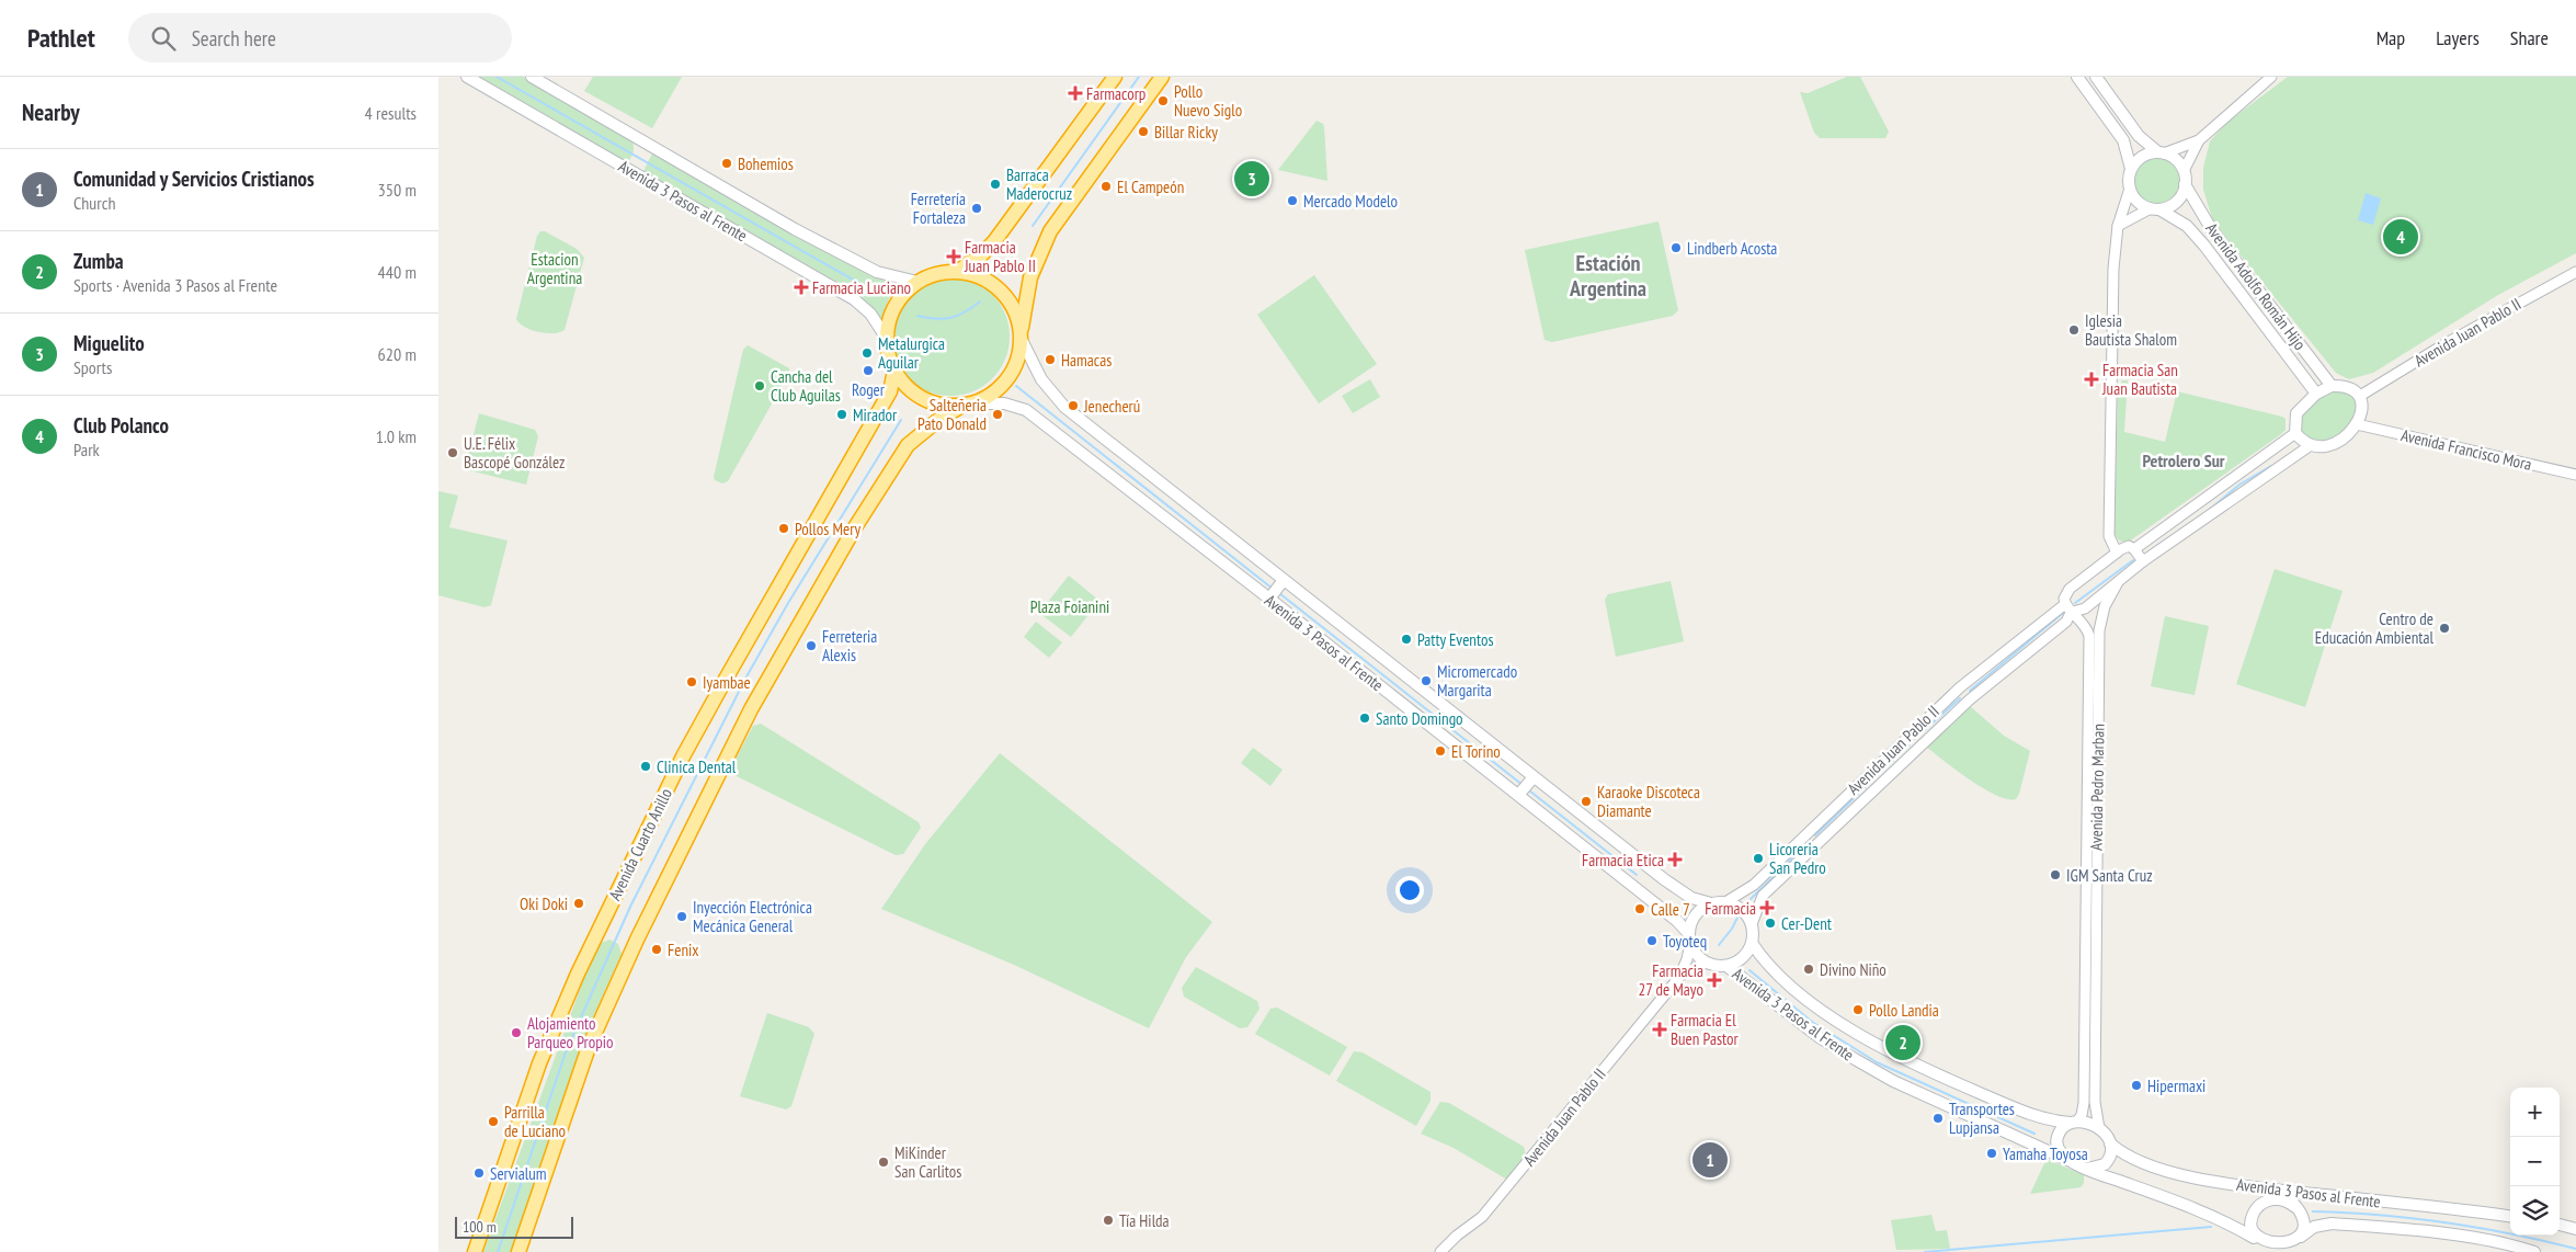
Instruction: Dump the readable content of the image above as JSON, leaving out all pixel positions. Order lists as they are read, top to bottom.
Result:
{
  "streets": {
    "highway": ["Avenida Cuarto Anillo"],
    "main road": ["Avenida 3 Pasos al Frente", "Avenida Adolfo Román Hijo"],
    "street": ["Avenida Juan Pablo II", "Avenida Francisco Mora", "Avenida Pedro Marban"]
  },
  "crossings": [
    ["Avenida 3 Pasos al Frente", "Avenida Juan Pablo II"],
    ["Avenida 3 Pasos al Frente", "Avenida Pedro Marban"],
    ["Avenida 3 Pasos al Frente", "Avenida Cuarto Anillo"],
    ["Avenida Adolfo Román Hijo", "Avenida Juan Pablo II"],
    ["Avenida Adolfo Román Hijo", "Avenida Francisco Mora"],
    ["Avenida Juan Pablo II", "Avenida Francisco Mora"],
    ["Avenida Juan Pablo II", "Avenida Pedro Marban"]
  ],
  "districts": ["Estación Argentina", "Petrolero Sur"],
  "parks": ["Estacion Argentina", "Plaza Foianini"],
  "places": {
    "health": [
      "Farmacorp",
      "Farmacia Juan Pablo II",
      "Farmacia Luciano",
      "Farmacia San Juan Bautista",
      "Farmacia Etica",
      "Farmacia",
      "Farmacia 27 de Mayo",
      "Farmacia El Buen Pastor"
    ],
    "other": [
      "Pollo Nuevo Siglo",
      "Billar Ricky",
      "Bohemios",
      "Barraca Maderocruz",
      "El Campeón",
      "Mercado Modelo",
      "Ferretería Fortaleza",
      "Lindberb Acosta",
      "Iglesia Bautista Shalom",
      "Metalurgica Aguilar",
      "Hamacas",
      "Roger",
      "Cancha del Club Aguilas",
      "Jenecherú",
      "Mirador",
      "Salteñeria Pato Donald",
      "U.E. Félix Bascopé González",
      "Pollos Mery",
      "Centro de Educación Ambiental",
      "Patty Eventos",
      "Ferreteria Alexis",
      "Micromercado Margarita",
      "Iyambae",
      "Santo Domingo",
      "El Torino",
      "Clinica Dental",
      "Karaoke Discoteca Diamante",
      "Licoreria San Pedro",
      "IGM Santa Cruz",
      "Oki Doki",
      "Calle 7",
      "Inyección Electrónica Mecánica General",
      "Cer-Dent",
      "Toyoteq",
      "Fenix",
      "Divino Niño",
      "Pollo Landia",
      "Alojamiento Parqueo Propio",
      "Hipermaxi",
      "Transportes Lupjansa",
      "Parrilla de Luciano",
      "Yamaha Toyosa",
      "MiKinder San Carlitos",
      "Servialum",
      "Tía Hilda"
    ]
  },
  "scale_bar": "100 m",
  "page": {
    "header": "Pathlet",
    "search": "Search here",
    "nav": ["Map", "Layers", "Share"],
    "heading": ["Nearby", "4 results"],
    "list": [
      {
        "mark": "1",
        "name": "Comunidad y Servicios Cristianos",
        "note": "Church",
        "value": "350 m"
      },
      {
        "mark": "2",
        "name": "Zumba",
        "note": "Sports · Avenida 3 Pasos al Frente",
        "value": "440 m"
      },
      {
        "mark": "3",
        "name": "Miguelito",
        "note": "Sports",
        "value": "620 m"
      },
      {
        "mark": "4",
        "name": "Club Polanco",
        "note": "Park",
        "value": "1.0 km"
      }
    ],
    "pins": [
      "3",
      "4",
      "2",
      "1"
    ],
    "map_buttons": ["+", "−"],
    "scale": "100 m"
  }
}
